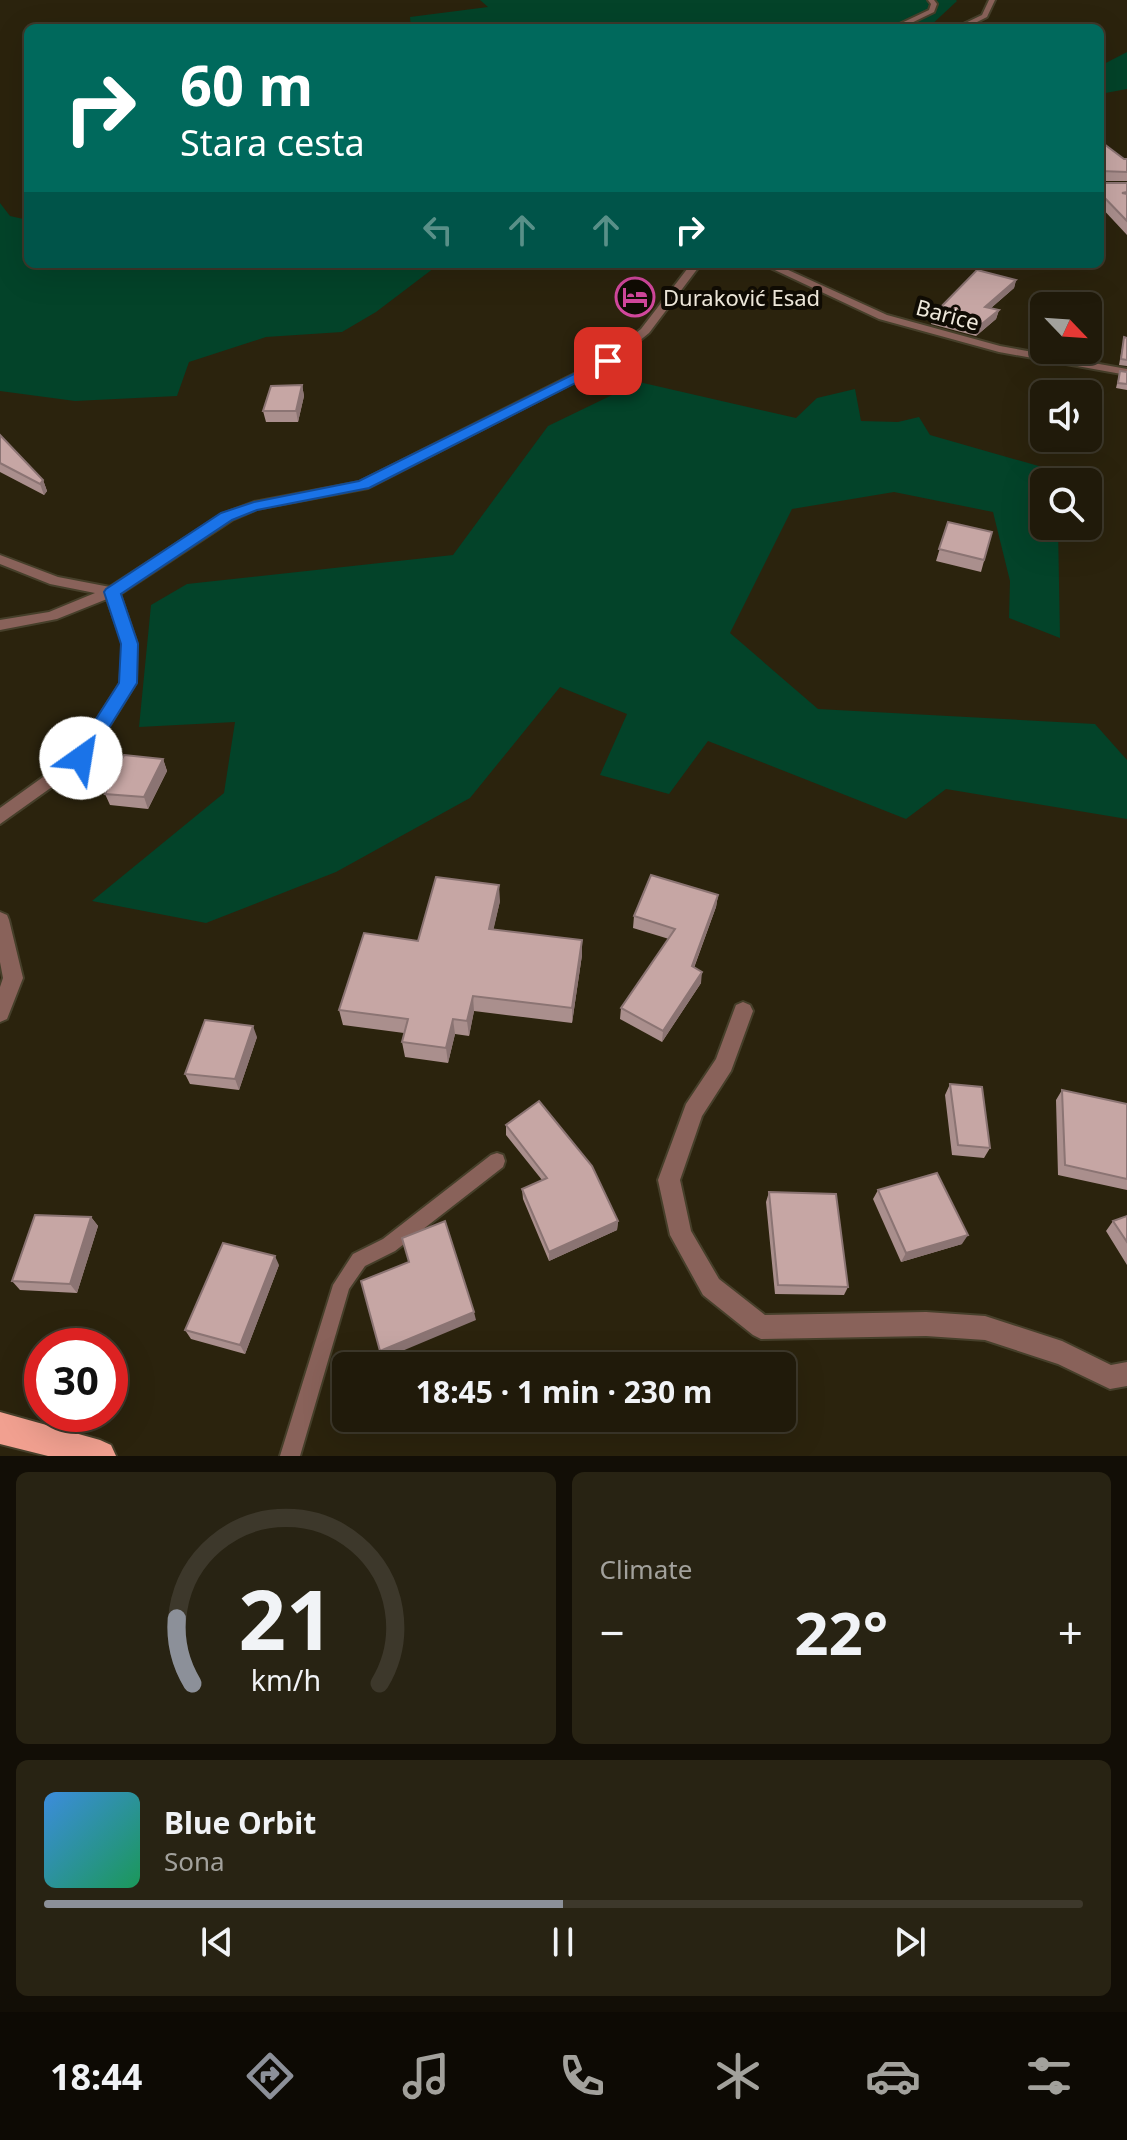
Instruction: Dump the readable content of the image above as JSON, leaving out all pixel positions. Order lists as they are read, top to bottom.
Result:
{
  "streets": {
    "street": ["Barice"]
  },
  "places": {
    "hotel": ["Duraković Esad"]
  },
  "north": "bottom right",
  "page": {
    "turn": ["60 m", "Stara cesta"],
    "limit": "30",
    "trip": "18:45 · 1 min · 230 m",
    "tile": "Climate",
    "heat": ["−", "22°", "+"],
    "song": ["Blue Orbit", "Sona"],
    "tabs": "18:44",
    "gauge": ["21", "km/h"]
  }
}
